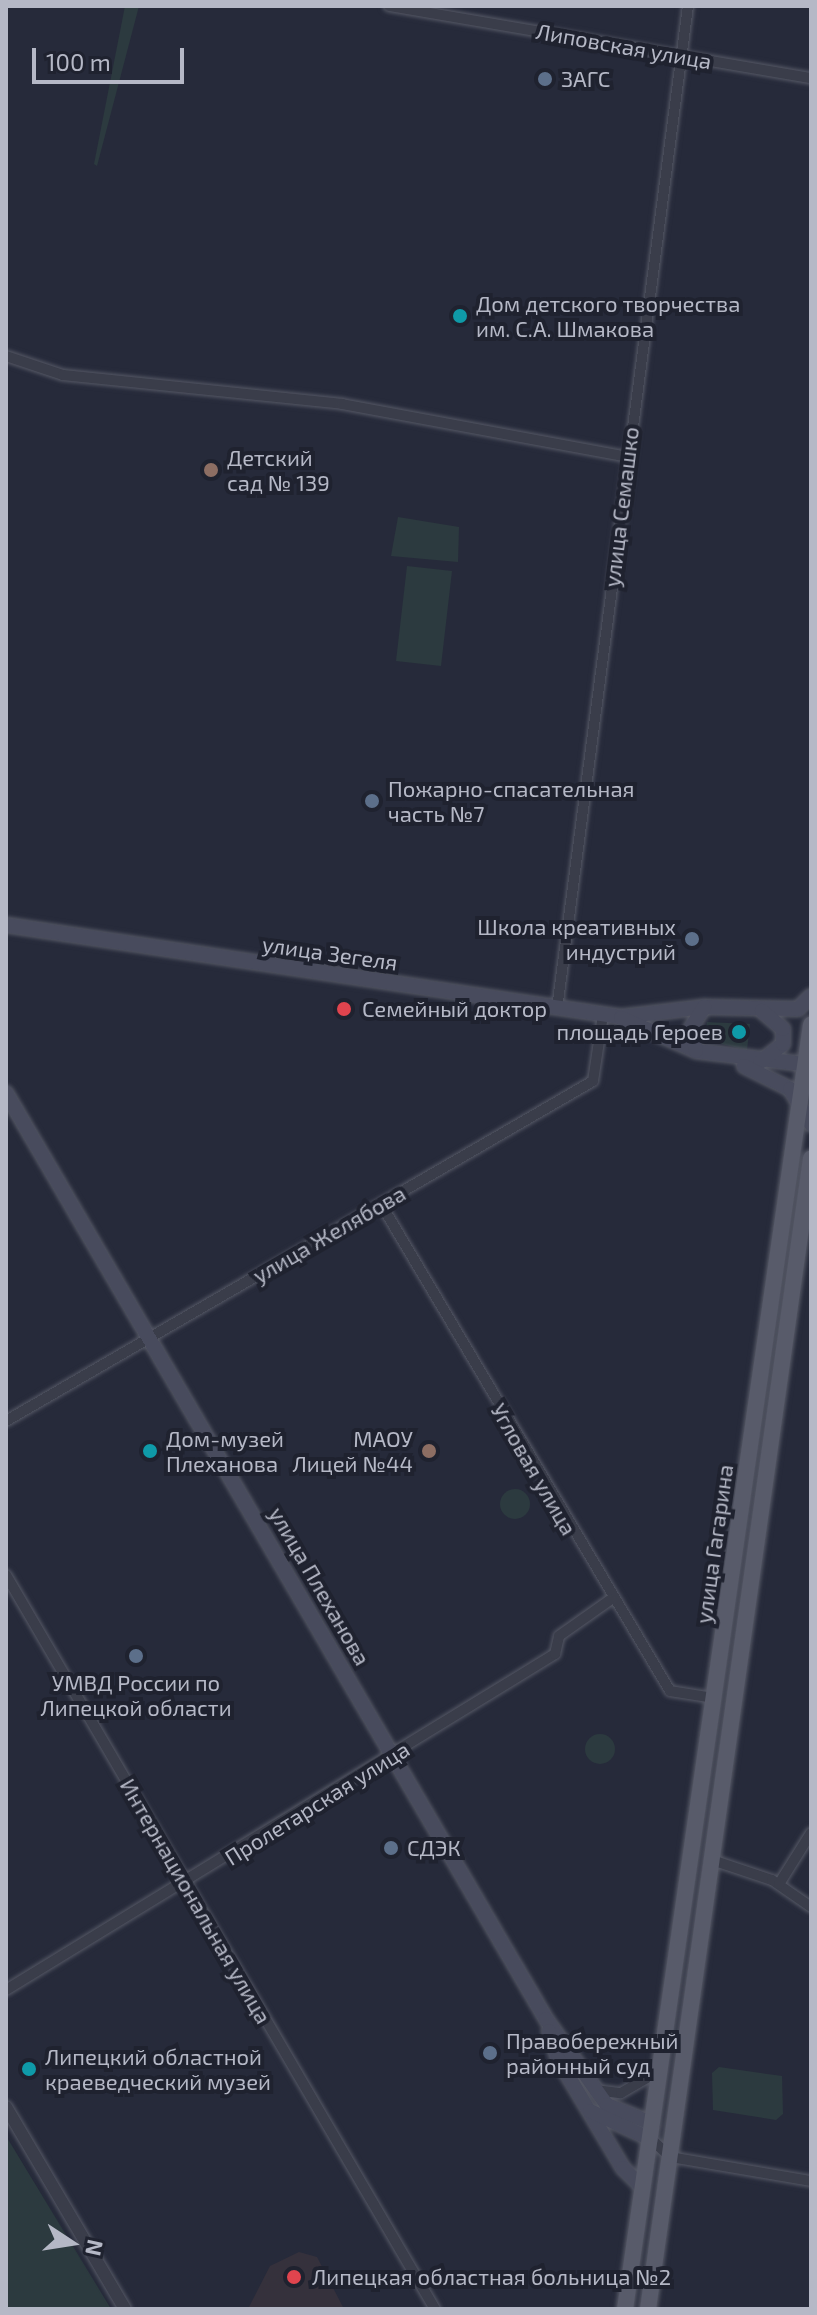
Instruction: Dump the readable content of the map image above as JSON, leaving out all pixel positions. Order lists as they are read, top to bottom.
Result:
{
  "streets": {
    "main road": ["улица Зегеля", "улица Гагарина", "улица Плеханова"],
    "street": [
      "Липовская улица",
      "улица Семашко",
      "улица Желябова",
      "Угловая улица",
      "Пролетарская улица",
      "Интернациональная улица"
    ]
  },
  "crossings": [
    ["Липовская улица", "улица Семашко"],
    ["улица Семашко", "улица Зегеля"],
    ["улица Зегеля", "улица Желябова"],
    ["улица Желябова", "Угловая улица"],
    ["улица Желябова", "улица Плеханова"],
    ["Угловая улица", "улица Гагарина"],
    ["Угловая улица", "Пролетарская улица"],
    ["улица Гагарина", "улица Плеханова"],
    ["улица Плеханова", "Пролетарская улица"],
    ["Пролетарская улица", "Интернациональная улица"]
  ],
  "places": [
    "ЗАГС",
    "Дом детского творчества им. С.А. Шмакова",
    "Детский сад № 139",
    "Пожарно-спасательная часть №7",
    "Школа креативных индустрий",
    "Семейный доктор",
    "площадь Героев",
    "Дом-музей Плеханова",
    "МАОУ Лицей №44",
    "УМВД России по Липецкой области",
    "СДЭК",
    "Правобережный районный суд",
    "Липецкий областной краеведческий музей",
    "Липецкая областная больница №2"
  ],
  "scale_bar": "100 m",
  "north": "right"
}
